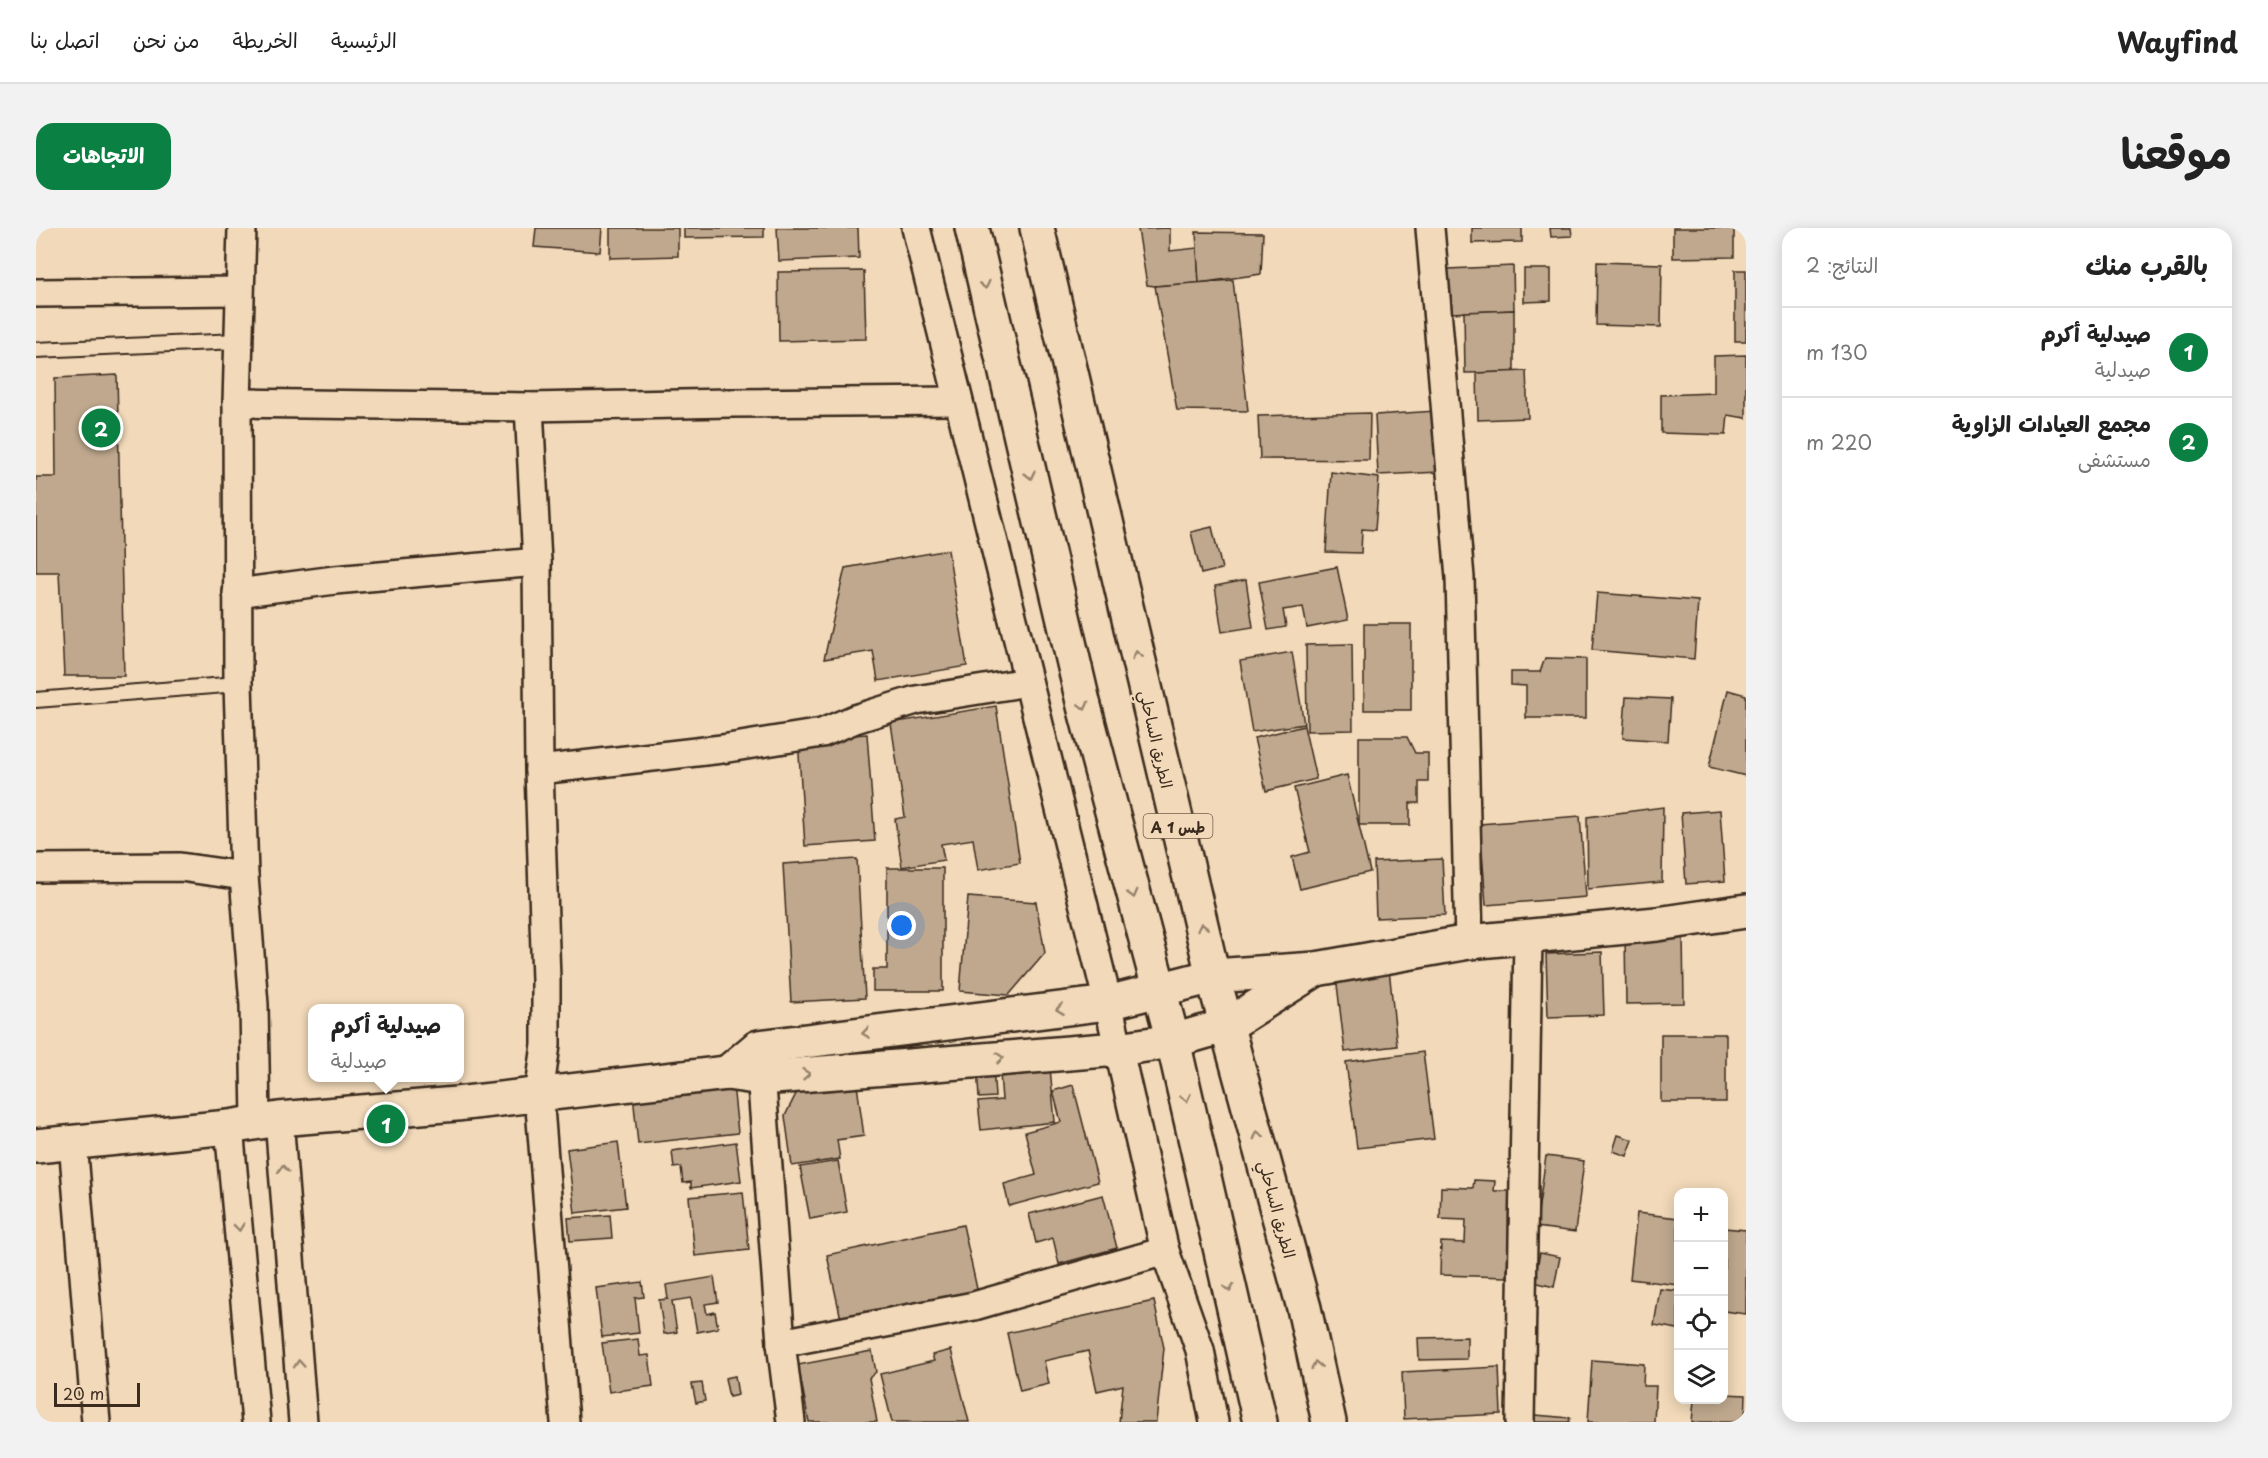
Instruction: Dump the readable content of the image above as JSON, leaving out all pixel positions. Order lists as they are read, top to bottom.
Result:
{
  "streets": {
    "main road": ["الطريق الساحلي", "A 1 طس"]
  },
  "scale_bar": "20 m",
  "page": {
    "header": "Wayfind",
    "nav": [
      "الرئيسية",
      "الخريطة",
      "من نحن",
      "اتصل بنا"
    ],
    "title": "موقعنا",
    "buttons": "الاتجاهات",
    "heading": ["بالقرب منك", "النتائج: 2"],
    "list": [
      {
        "mark": "1",
        "name": "صيدلية أكرم",
        "note": "صيدلية",
        "value": "130 m"
      },
      {
        "mark": "2",
        "name": "مجمع العيادات الزاوية",
        "note": "مستشفى",
        "value": "220 m"
      }
    ],
    "pins": ["2", "1"],
    "popup": ["صيدلية أكرم", "صيدلية"],
    "map_buttons": ["+", "−"],
    "scale": "20 m"
  }
}
